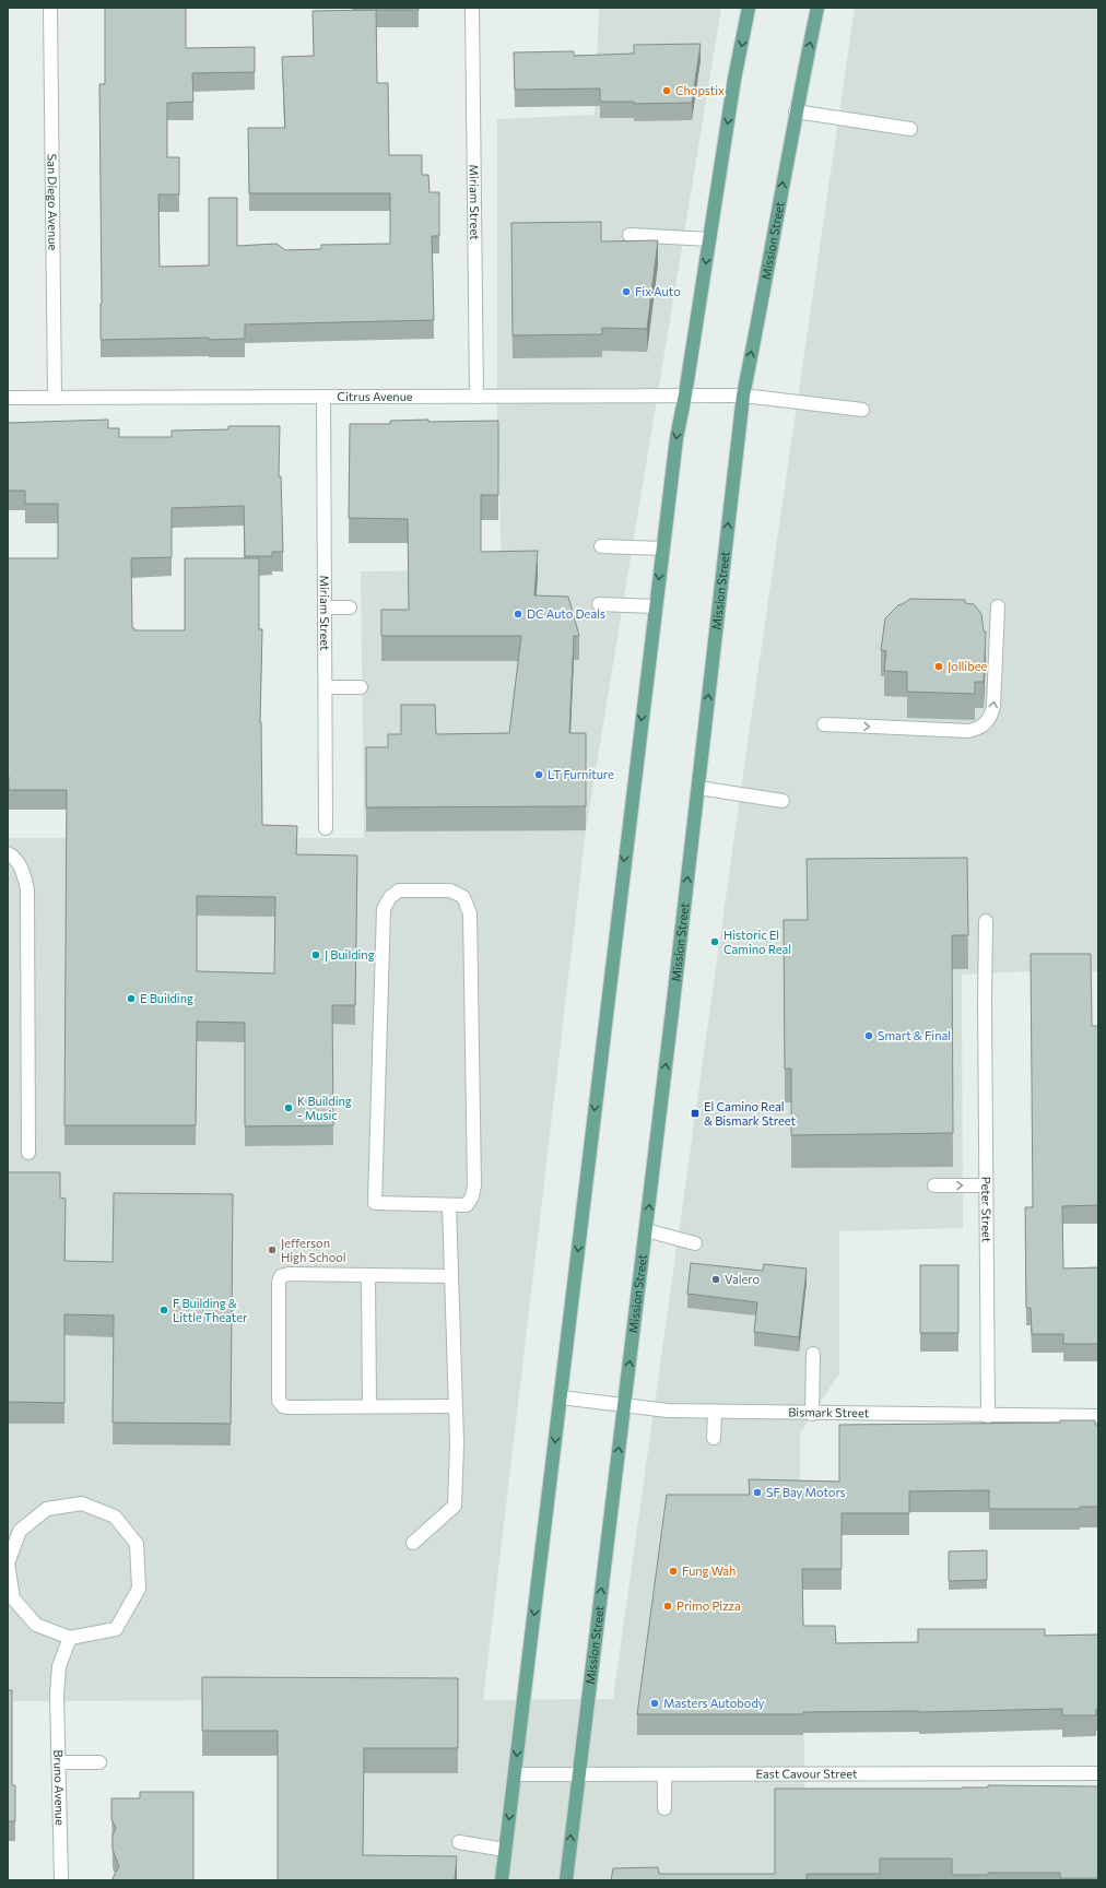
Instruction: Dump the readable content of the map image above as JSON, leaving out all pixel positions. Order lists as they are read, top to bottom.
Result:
{
  "streets": {
    "main road": ["Mission Street"],
    "street": [
      "San Diego Avenue",
      "Miriam Street",
      "Citrus Avenue",
      "Peter Street",
      "Bismark Street",
      "East Cavour Street",
      "Bruno Avenue"
    ]
  },
  "crossings": [
    ["San Diego Avenue", "Citrus Avenue"],
    ["Miriam Street", "Citrus Avenue"],
    ["Mission Street", "Citrus Avenue"],
    ["Mission Street", "Bismark Street"],
    ["Mission Street", "East Cavour Street"],
    ["Peter Street", "Bismark Street"]
  ],
  "places": {
    "other": [
      "Chopstix",
      "Fix Auto",
      "DC Auto Deals",
      "Jollibee",
      "LT Furniture",
      "Historic El Camino Real",
      "J Building",
      "E Building",
      "Smart & Final",
      "K Building - Music",
      "Jefferson High School",
      "Valero",
      "F Building & Little Theater",
      "SF Bay Motors",
      "Fung Wah",
      "Primo Pizza",
      "Masters Autobody"
    ],
    "transit": ["El Camino Real & Bismark Street"]
  }
}
